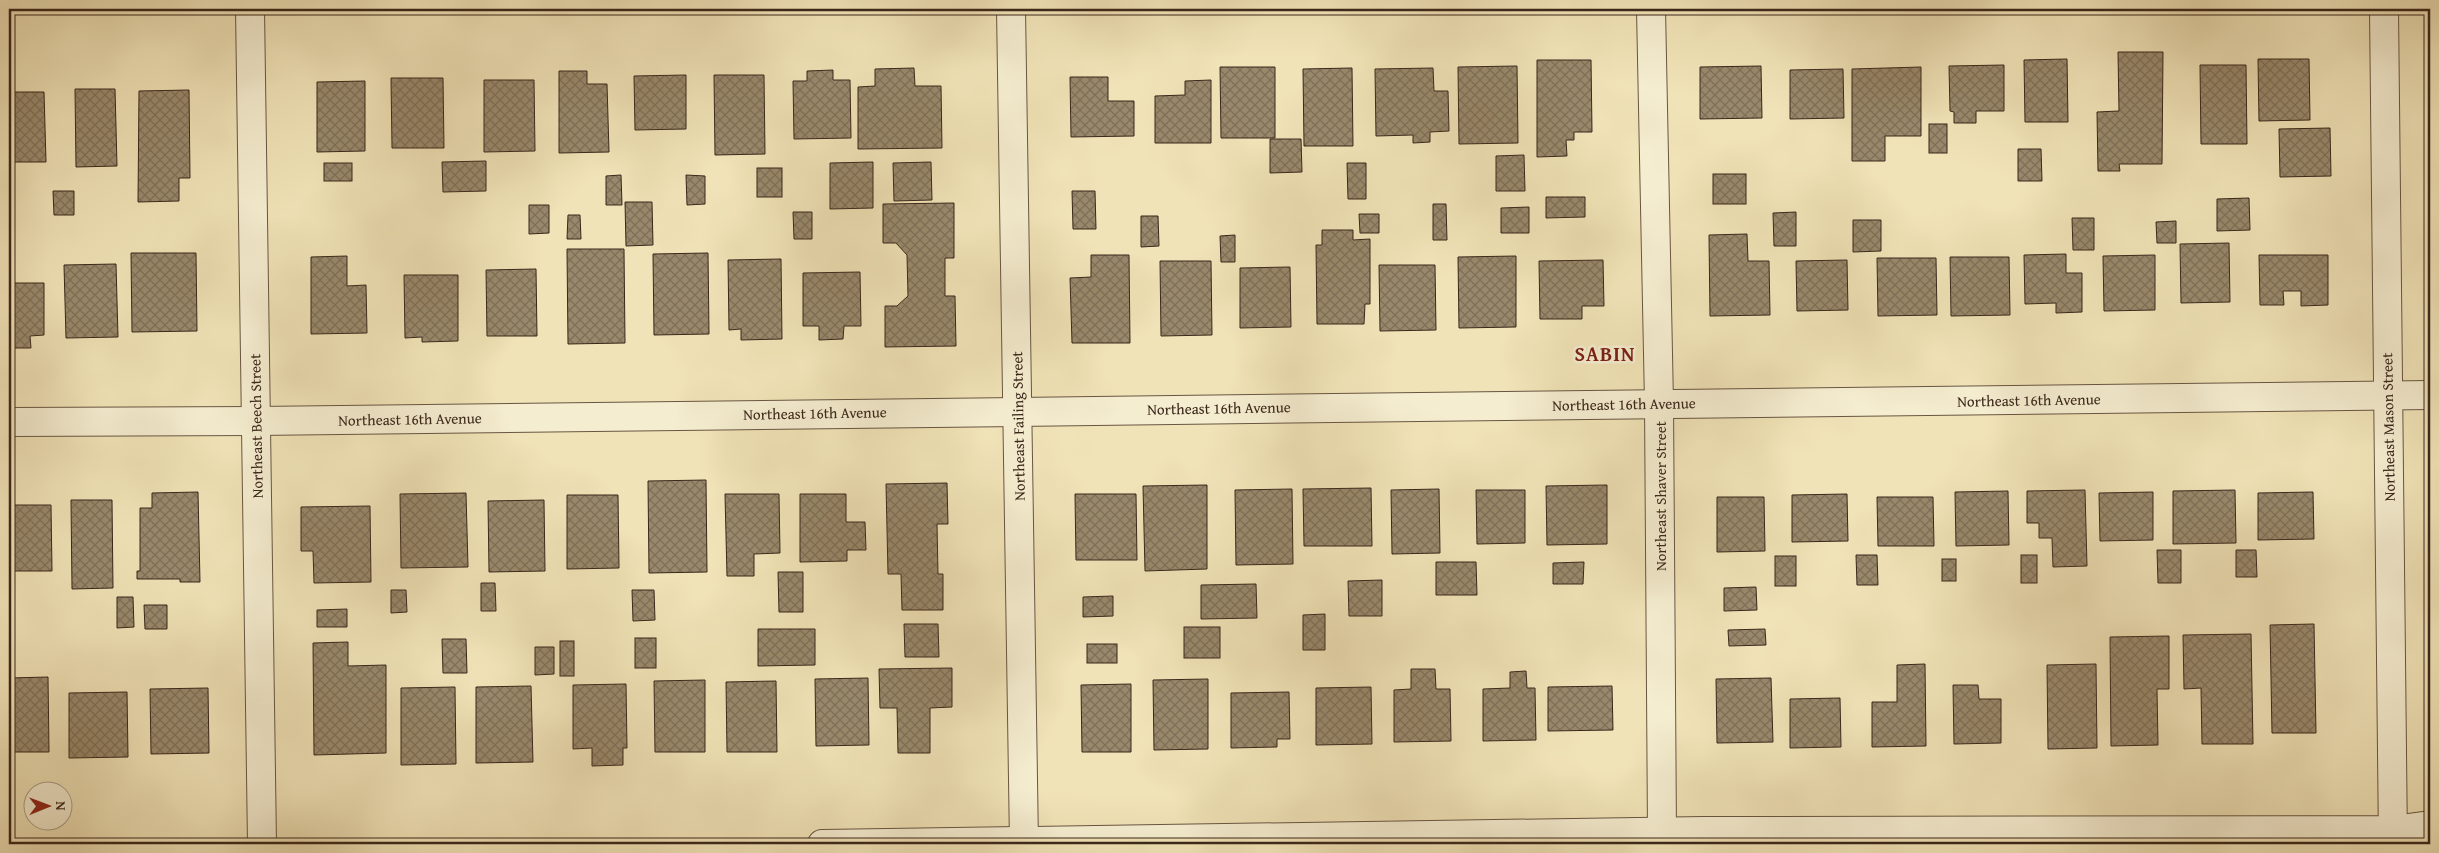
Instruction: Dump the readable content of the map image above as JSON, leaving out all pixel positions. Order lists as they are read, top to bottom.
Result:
{
  "streets": {
    "street": [
      "Northeast 16th Avenue",
      "Northeast Beech Street",
      "Northeast Failing Street",
      "Northeast Mason Street",
      "Northeast Shaver Street"
    ]
  },
  "crossings": [
    ["Northeast 16th Avenue", "Northeast Beech Street"],
    ["Northeast 16th Avenue", "Northeast Failing Street"],
    ["Northeast 16th Avenue", "Northeast Mason Street"],
    ["Northeast 16th Avenue", "Northeast Shaver Street"]
  ],
  "districts": ["SABIN"],
  "north": "right"
}
